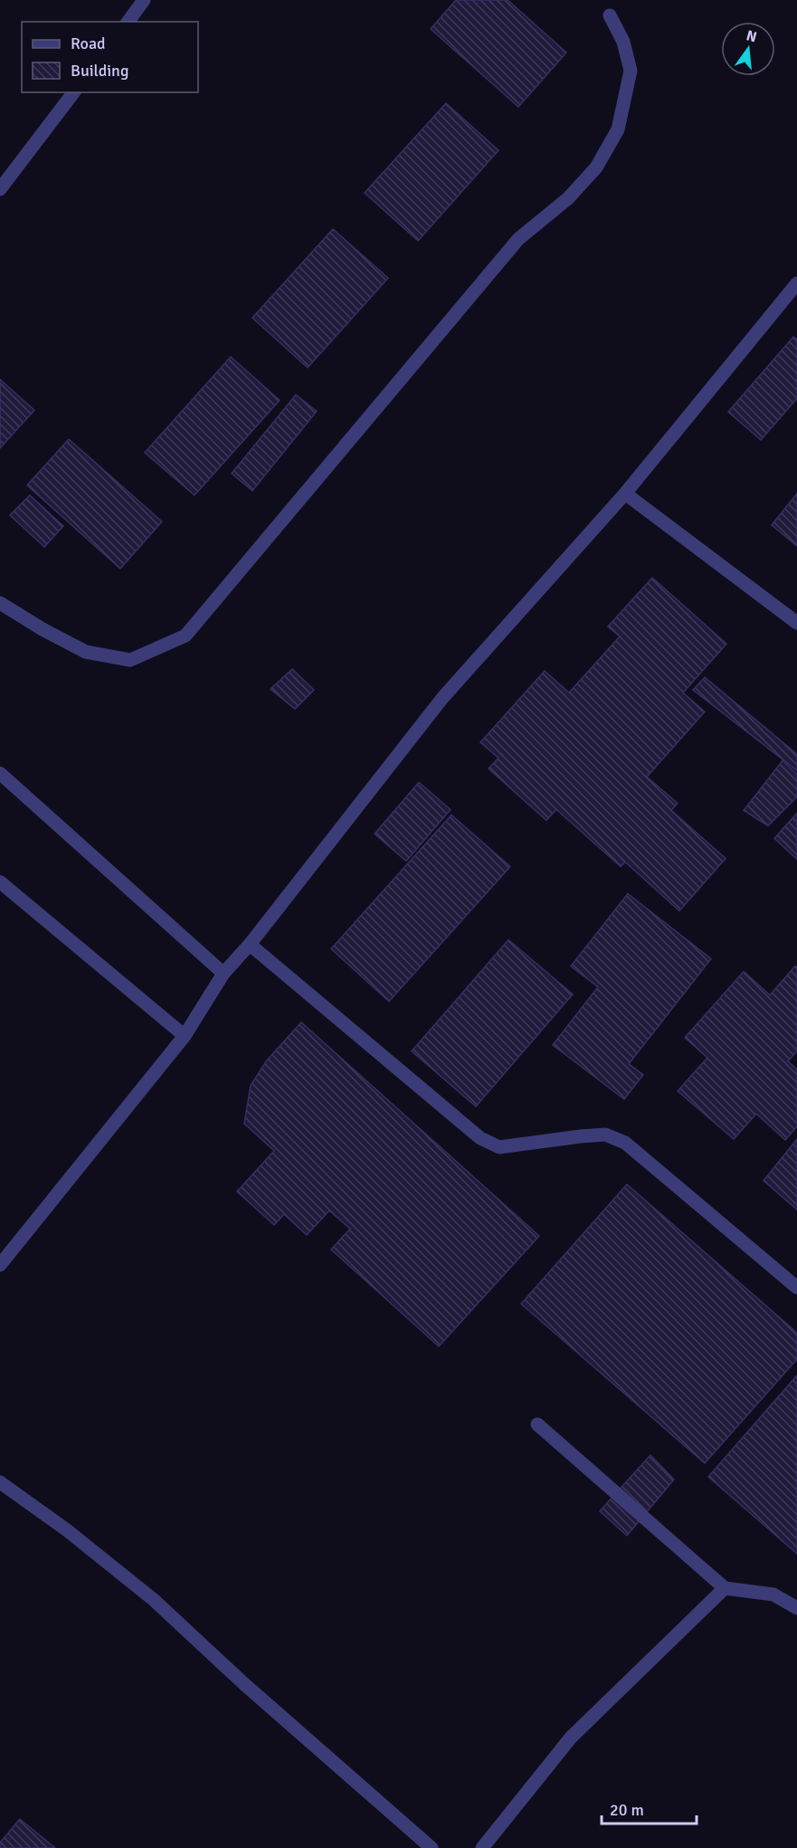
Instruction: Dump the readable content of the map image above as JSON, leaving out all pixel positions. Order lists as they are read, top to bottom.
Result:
{
  "legend": ["Road", "Building"],
  "scale_bar": "20 m",
  "north": "top"
}
